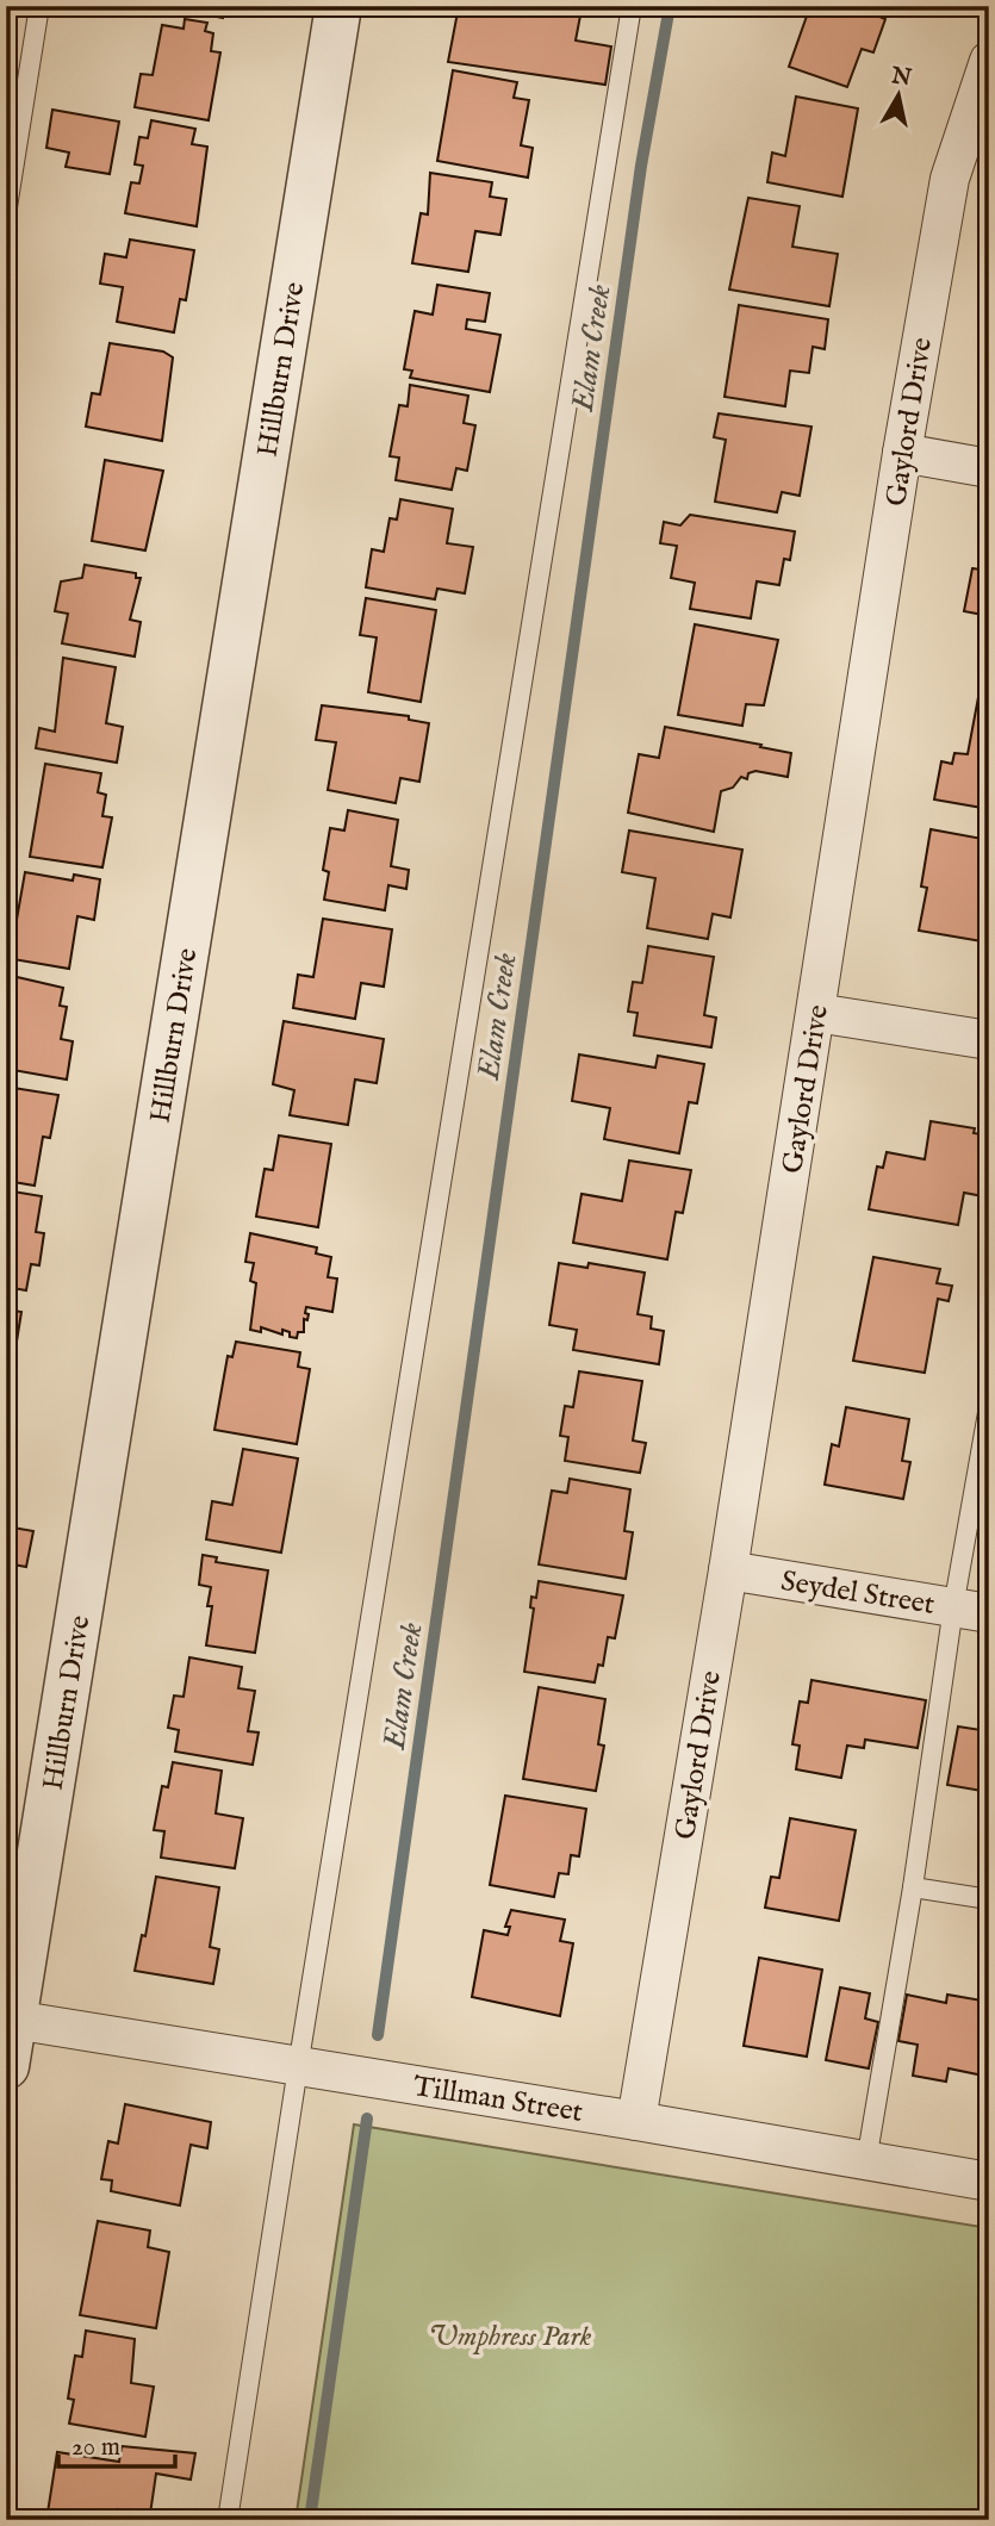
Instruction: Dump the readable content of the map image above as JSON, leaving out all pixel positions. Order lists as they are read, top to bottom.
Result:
{
  "streets": {
    "street": [
      "Hillburn Drive",
      "Gaylord Drive",
      "Seydel Street",
      "Tillman Street"
    ]
  },
  "crossings": [
    ["Hillburn Drive", "Tillman Street"],
    ["Gaylord Drive", "Seydel Street"],
    ["Gaylord Drive", "Tillman Street"]
  ],
  "water": ["Elam Creek"],
  "parks": ["Umphress Park"],
  "scale_bar": "20 m",
  "north": "top"
}
